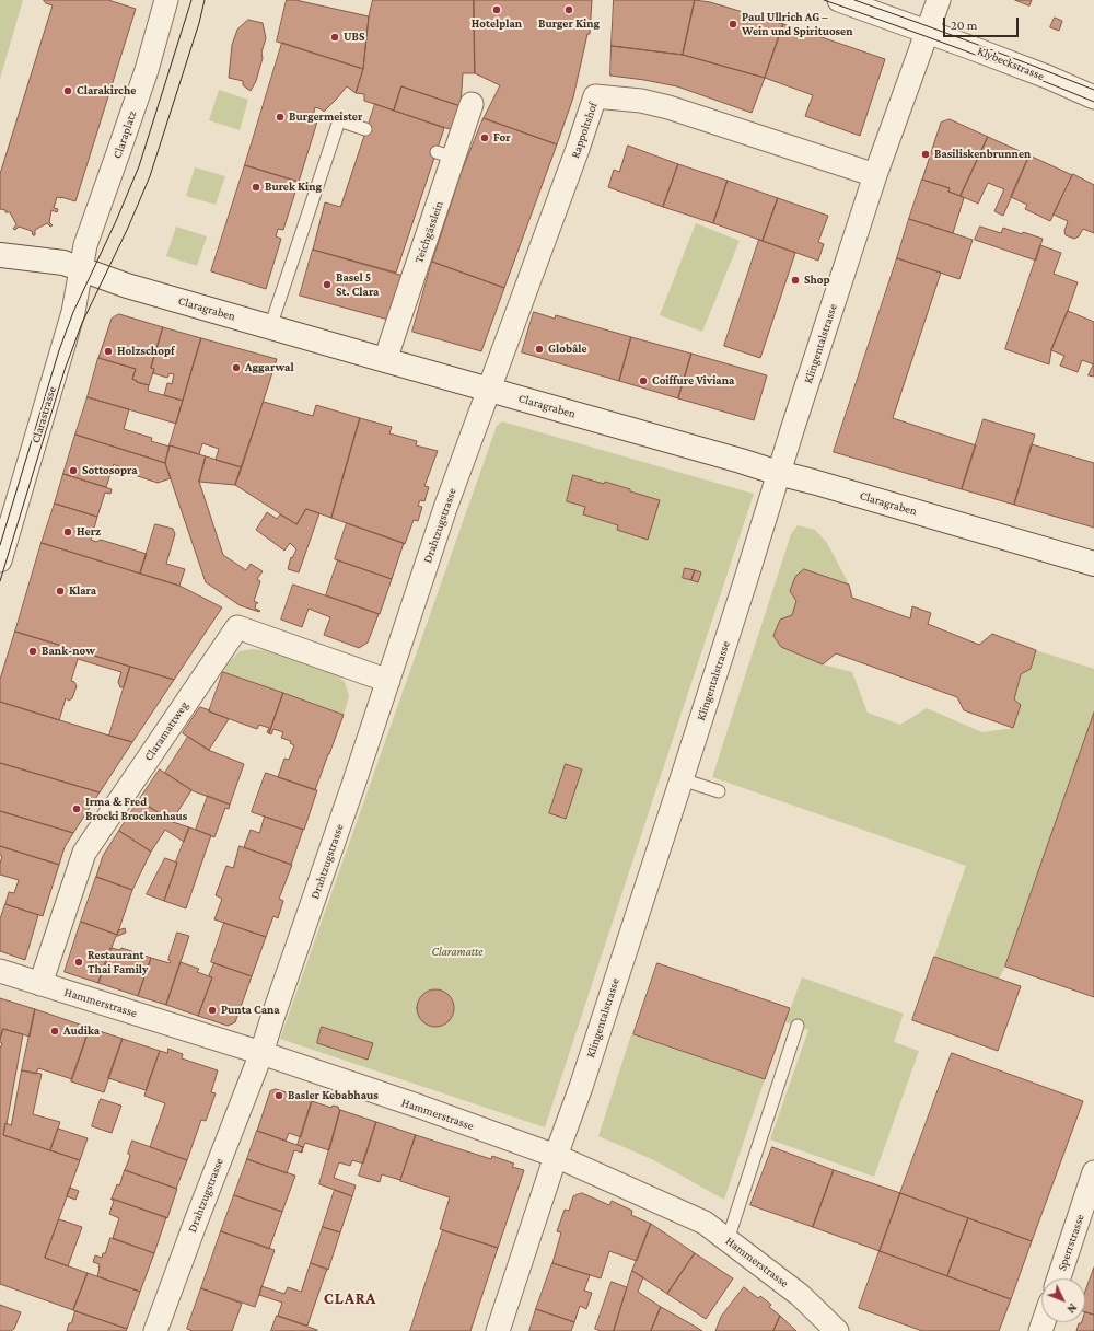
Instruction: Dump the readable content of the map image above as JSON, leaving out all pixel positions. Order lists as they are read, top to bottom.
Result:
{
  "streets": {
    "street": [
      "Klybeckstrasse",
      "Rappoltshof",
      "Claraplatz",
      "Teichgässlein",
      "Claragraben",
      "Klingentalstrasse",
      "Clarastrasse",
      "Drahtzugstrasse",
      "Claramattweg",
      "Hammerstrasse",
      "Sperrstrasse"
    ]
  },
  "crossings": [
    ["Klybeckstrasse", "Klingentalstrasse"],
    ["Rappoltshof", "Claragraben"],
    ["Rappoltshof", "Klingentalstrasse"],
    ["Rappoltshof", "Drahtzugstrasse"],
    ["Claraplatz", "Claragraben"],
    ["Claraplatz", "Clarastrasse"],
    ["Teichgässlein", "Claragraben"],
    ["Claragraben", "Klingentalstrasse"],
    ["Claragraben", "Clarastrasse"],
    ["Claragraben", "Drahtzugstrasse"],
    ["Klingentalstrasse", "Hammerstrasse"],
    ["Drahtzugstrasse", "Claramattweg"],
    ["Drahtzugstrasse", "Hammerstrasse"],
    ["Claramattweg", "Hammerstrasse"]
  ],
  "districts": ["CLARA"],
  "parks": ["Claramatte"],
  "places": [
    "Hotelplan",
    "Burger King",
    "Paul Ullrich AG – Wein und Spirituosen",
    "UBS",
    "Clarakirche",
    "Burgermeister",
    "For",
    "Basiliskenbrunnen",
    "Burek King",
    "Shop",
    "Basel 5 St. Clara",
    "Globâle",
    "Holzschopf",
    "Aggarwal",
    "Coiffure Viviana",
    "Sottosopra",
    "Herz",
    "Klara",
    "Bank-now",
    "Irma & Fred Brocki Brockenhaus",
    "Restaurant Thai Family",
    "Punta Cana",
    "Audika",
    "Basler Kebabhaus"
  ],
  "scale_bar": "20 m",
  "north": "bottom right"
}
